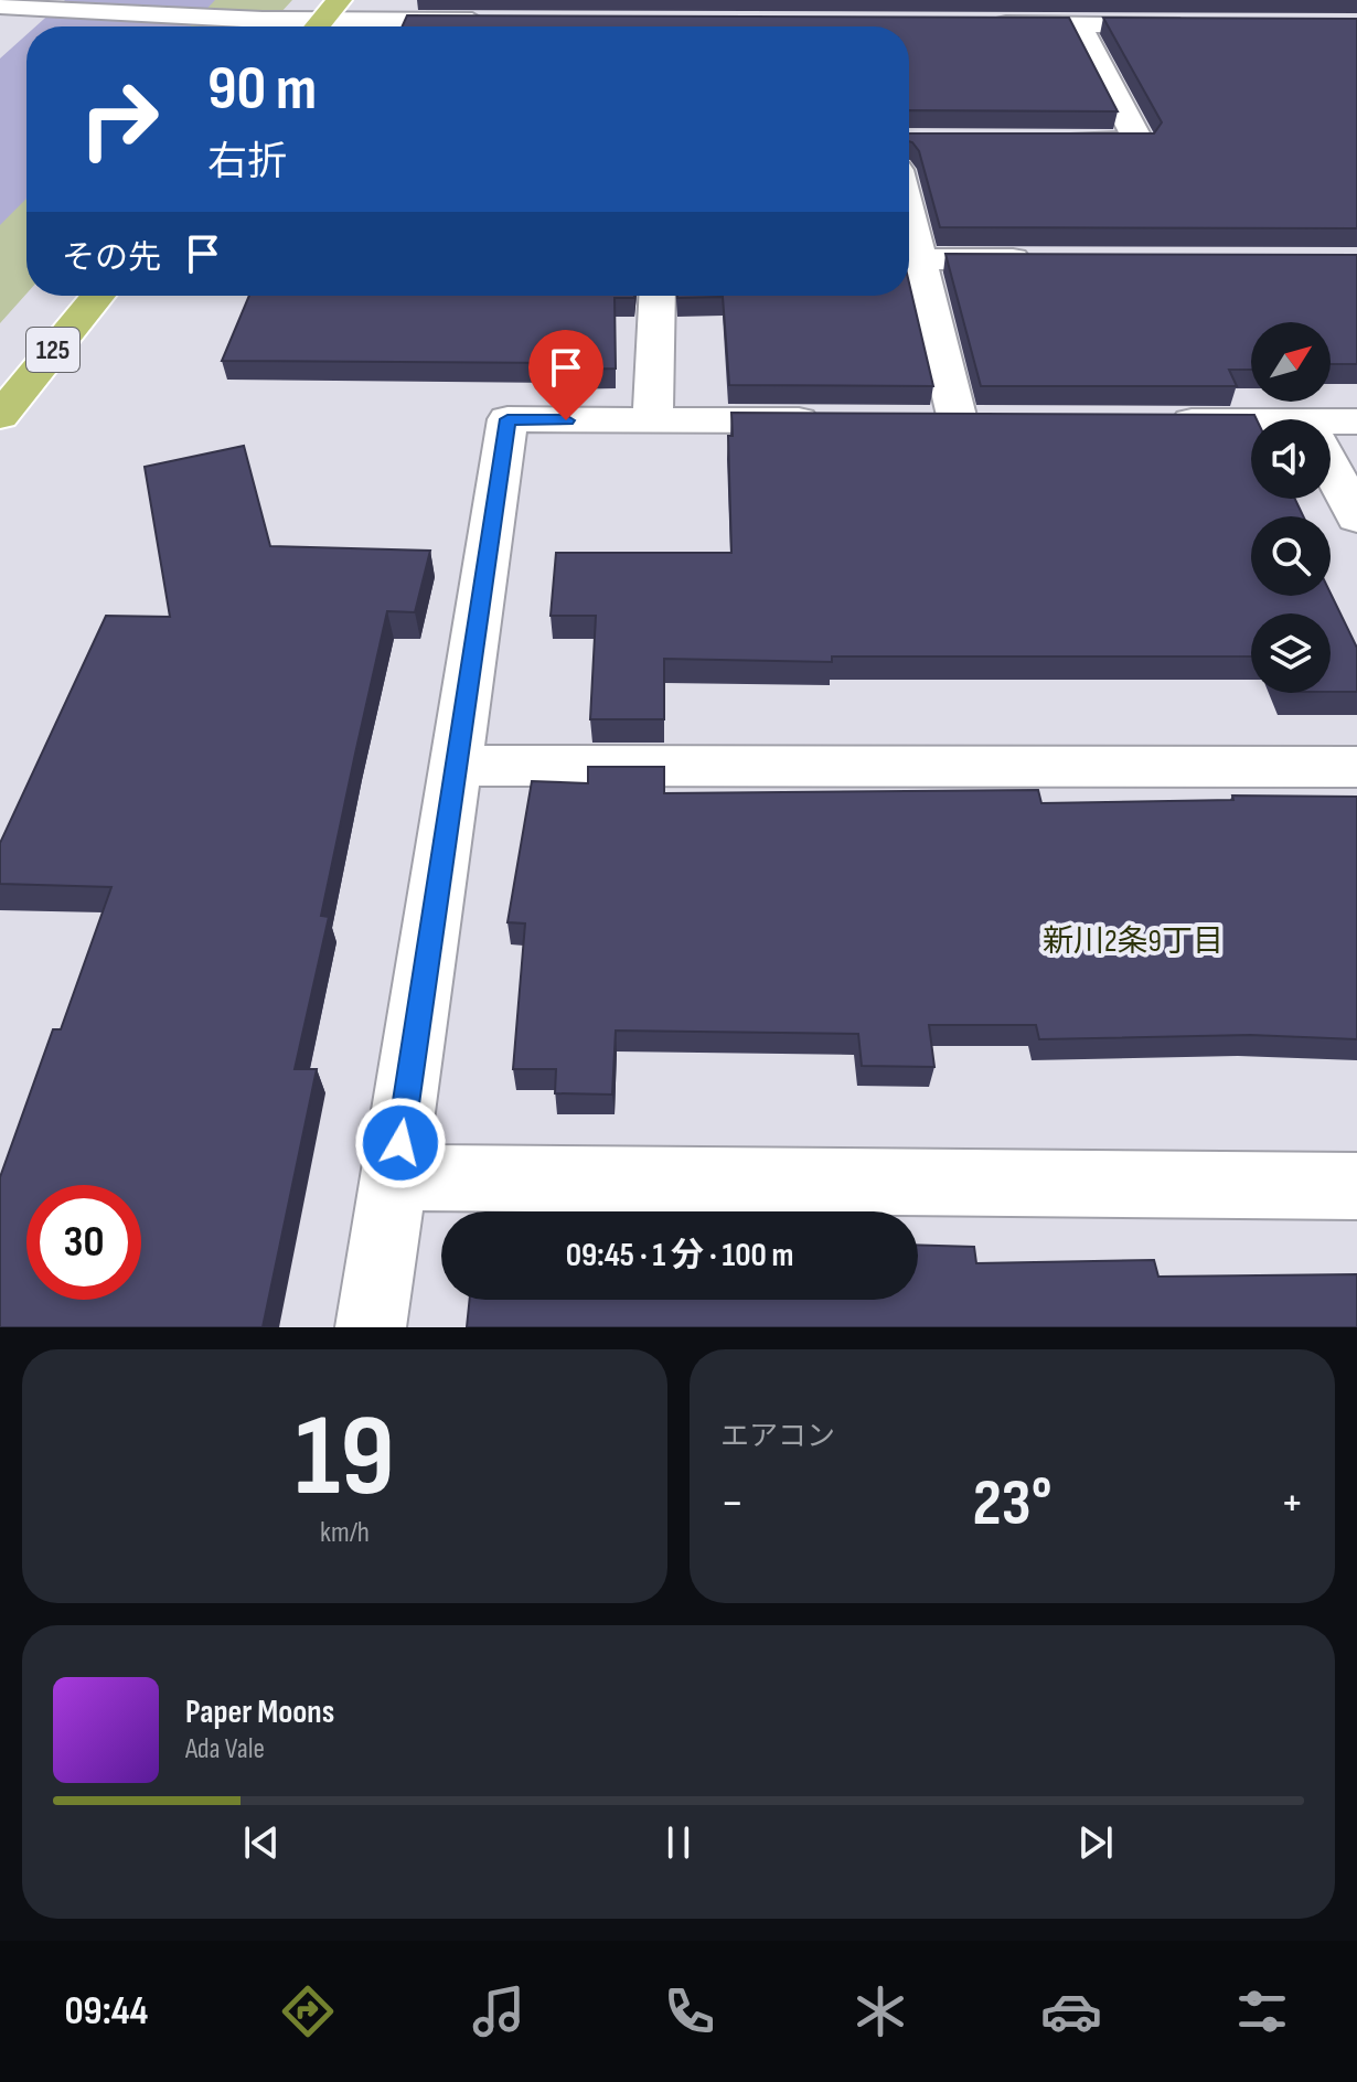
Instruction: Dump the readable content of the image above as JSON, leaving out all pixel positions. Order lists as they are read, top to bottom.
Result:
{
  "streets": {
    "main road": ["125"]
  },
  "districts": ["新川2条9丁目"],
  "north": "top right",
  "page": {
    "turn": ["90 m", "右折"],
    "then": "その先",
    "limit": "30",
    "trip": "09:45 · 1 分 · 100 m",
    "tile": [
      ["19", "km/h"],
      "エアコン"
    ],
    "heat": ["−", "23°", "+"],
    "song": ["Paper Moons", "Ada Vale"],
    "tabs": "09:44"
  }
}
